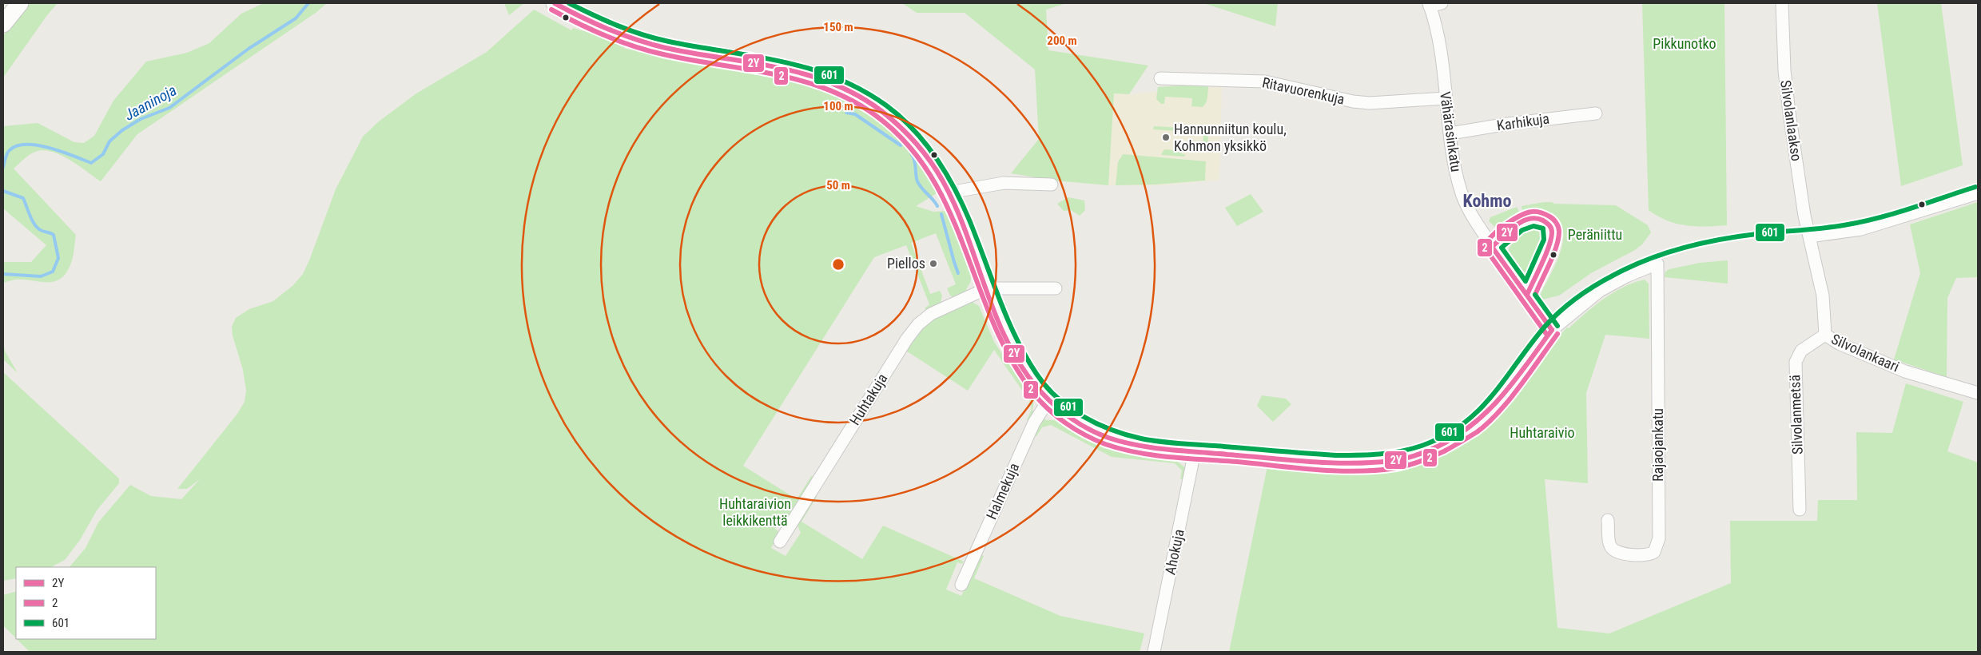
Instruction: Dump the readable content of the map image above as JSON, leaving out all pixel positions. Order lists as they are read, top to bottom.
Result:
{
  "streets": {
    "street": [
      "Ritavuorenkuja",
      "Silvolanlaakso",
      "Karhikuja",
      "Vähärasinkatu",
      "Silvolankaari",
      "Huhtakuja",
      "Silvolanmetsä",
      "Rajaojankatu",
      "Halmekuja",
      "Ahokuja"
    ]
  },
  "crossings": [
    ["Ritavuorenkuja", "Vähärasinkatu"],
    ["Silvolanlaakso", "Silvolankaari"],
    ["Karhikuja", "Vähärasinkatu"],
    ["Vähärasinkatu", "Rajaojankatu"],
    ["Silvolankaari", "Silvolanmetsä"]
  ],
  "districts": ["Kohmo"],
  "water": ["Jaaninoja"],
  "parks": [
    "Pikkunotko",
    "Peräniittu",
    "Huhtaraivio",
    "Huhtaraivion leikkikenttä"
  ],
  "places": ["Hannunniitun koulu, Kohmon yksikkö", "Piellos"],
  "lines": ["transit line 2Y", "transit line 601", "transit line 2"],
  "legend": ["2Y", "2", "601"],
  "rings": [
    "150 m",
    "200 m",
    "100 m",
    "50 m"
  ]
}
